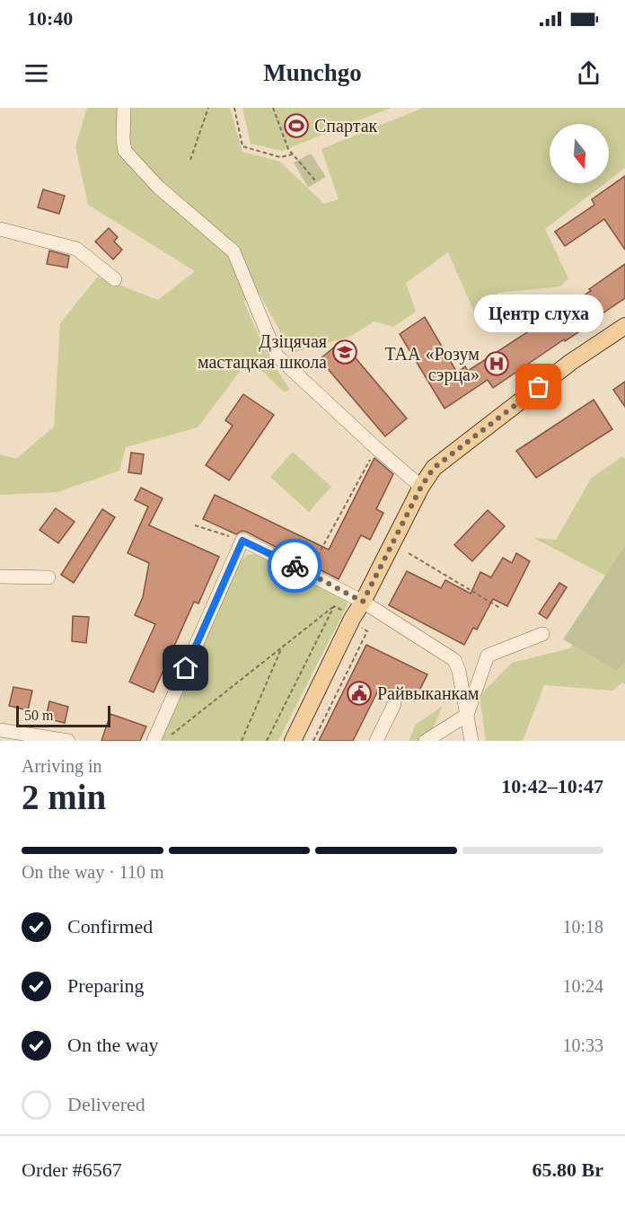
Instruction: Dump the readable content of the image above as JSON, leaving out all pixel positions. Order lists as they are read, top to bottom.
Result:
{
  "places": {
    "sports": ["Спартак"],
    "school or university": ["Дзіцячая мастацкая школа"],
    "hospital": ["ТАА «Розум сэрца»"],
    "other": ["Центр слуха"],
    "public building": ["Райвыканкам"]
  },
  "scale_bar": "50 m",
  "north": "bottom",
  "page": {
    "status": "10:40",
    "header": "Munchgo",
    "bubble": "Центр слуха",
    "scale": "50 m",
    "heading": ["2 min", "Arriving in", "10:42–10:47"],
    "panel": ["Order #6567", "65.80 Br"],
    "bar": "On the way · 110 m",
    "list": [
      ["Confirmed", "10:18"],
      ["Preparing", "10:24"],
      ["On the way", "10:33"],
      "Delivered"
    ]
  }
}
